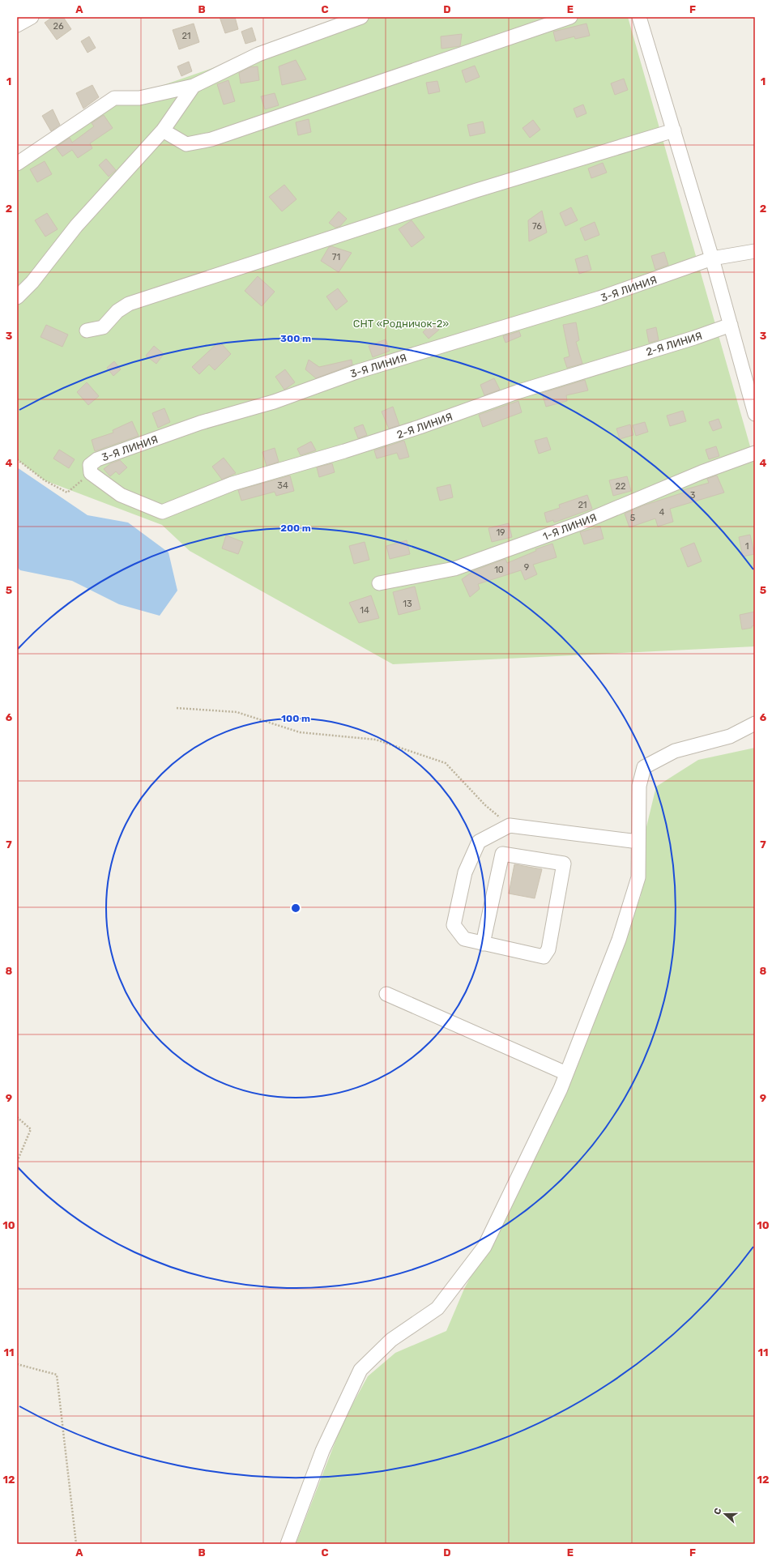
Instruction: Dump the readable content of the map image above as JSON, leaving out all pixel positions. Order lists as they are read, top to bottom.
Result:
{
  "streets": {
    "street": ["3-Я ЛИНИЯ", "2-Я ЛИНИЯ", "1-Я ЛИНИЯ"]
  },
  "crossings": [
    ["3-Я ЛИНИЯ", "2-Я ЛИНИЯ"]
  ],
  "parks": ["СНТ «Родничок-2»"],
  "house_numbers": [
    "26",
    "21",
    "76",
    "71",
    "34",
    "22",
    "3",
    "21",
    "4",
    "5",
    "19",
    "1",
    "9",
    "10",
    "13",
    "14"
  ],
  "north": "left",
  "grid": {
    "columns": [
      "A",
      "B",
      "C",
      "D",
      "E",
      "F"
    ],
    "rows": [
      "1",
      "2",
      "3",
      "4",
      "5",
      "6",
      "7",
      "8",
      "9",
      "10",
      "11",
      "12"
    ]
  },
  "rings": ["300 m", "200 m", "100 m"]
}
